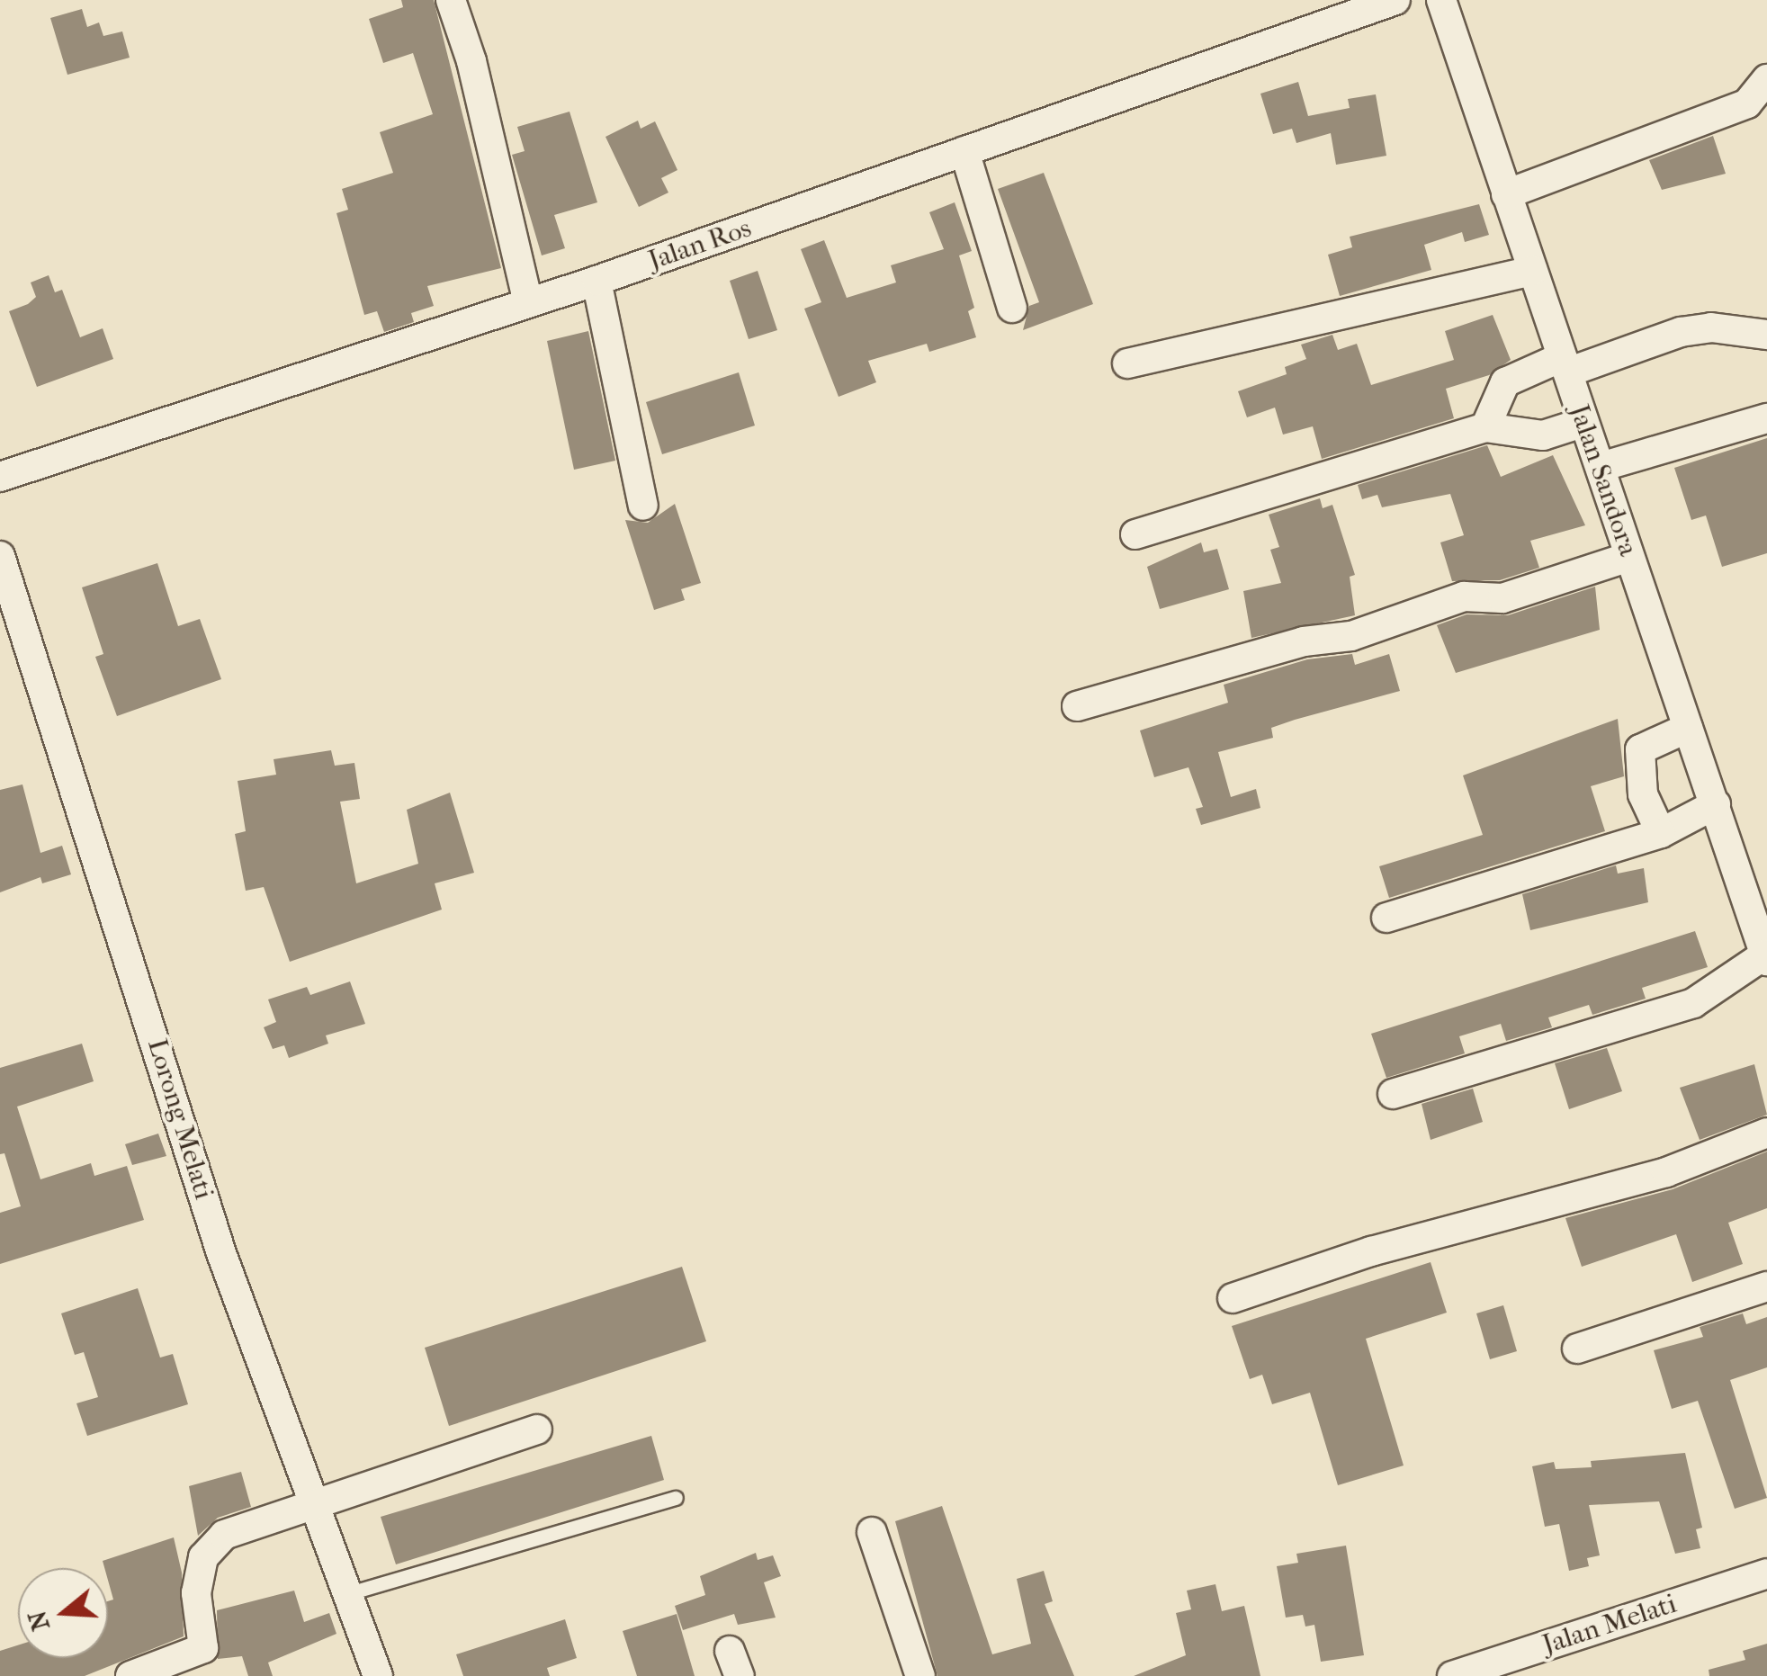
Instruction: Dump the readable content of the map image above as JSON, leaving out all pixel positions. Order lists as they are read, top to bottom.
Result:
{
  "streets": {
    "street": [
      "Jalan Ros",
      "Jalan Sandora",
      "Lorong Melati",
      "Jalan Melati"
    ]
  },
  "north": "left"
}
